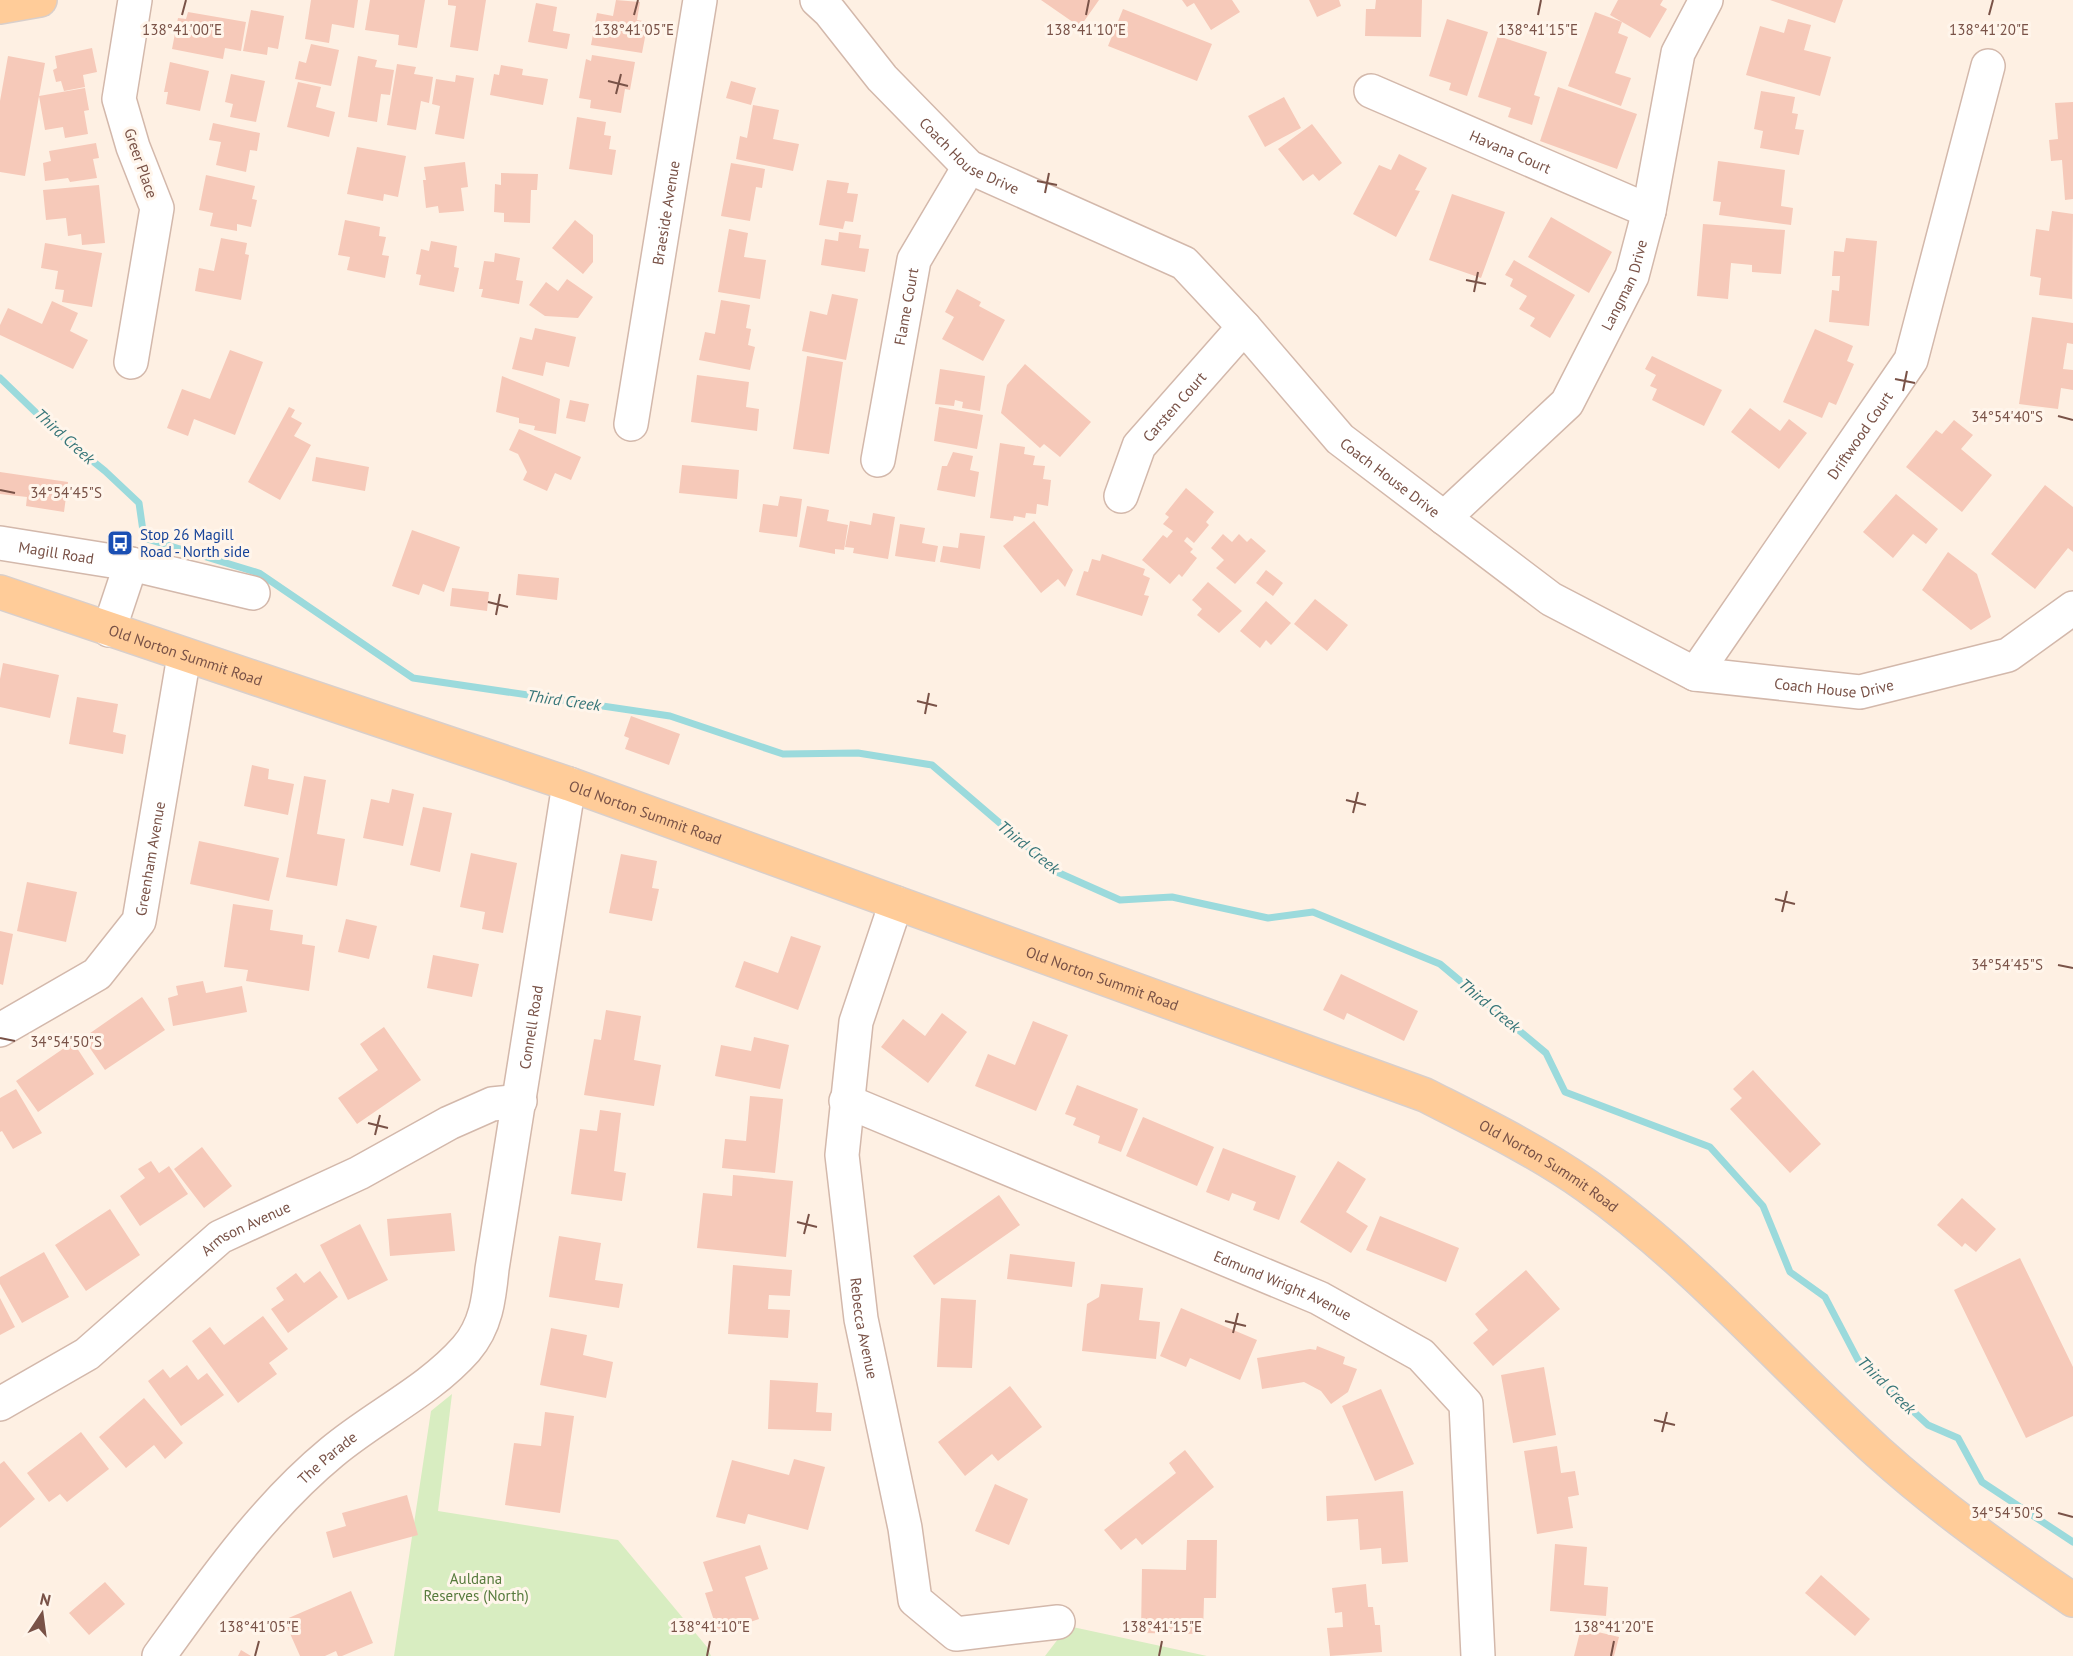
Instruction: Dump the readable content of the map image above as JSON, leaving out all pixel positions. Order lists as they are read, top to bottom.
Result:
{
  "streets": {
    "main road": ["Old Norton Summit Road"],
    "street": [
      "Havana Court",
      "Coach House Drive",
      "Greer Place",
      "Braeside Avenue",
      "Langman Drive",
      "Flame Court",
      "Carsten Court",
      "Driftwood Court",
      "Magill Road",
      "Greenham Avenue",
      "Connell Road",
      "Armson Avenue",
      "Edmund Wright Avenue",
      "Rebecca Avenue",
      "The Parade"
    ]
  },
  "crossings": [
    ["Havana Court", "Langman Drive"],
    ["Coach House Drive", "Langman Drive"],
    ["Coach House Drive", "Flame Court"],
    ["Coach House Drive", "Carsten Court"],
    ["Coach House Drive", "Driftwood Court"],
    ["Old Norton Summit Road", "Greenham Avenue"],
    ["Old Norton Summit Road", "Connell Road"],
    ["Old Norton Summit Road", "Rebecca Avenue"],
    ["Connell Road", "Armson Avenue"],
    ["Connell Road", "The Parade"],
    ["Edmund Wright Avenue", "Rebecca Avenue"]
  ],
  "water": ["Third Creek"],
  "parks": ["Auldana Reserves (North)"],
  "places": {
    "bus stop": ["Stop 26 Magill Road - North side"]
  },
  "north": "top",
  "coordinates": [
    "138°41'00\"E",
    "138°41'05\"E",
    "138°41'10\"E",
    "138°41'15\"E",
    "138°41'20\"E",
    "34°54'40\"S",
    "34°54'45\"S",
    "34°54'50\"S"
  ]
}
